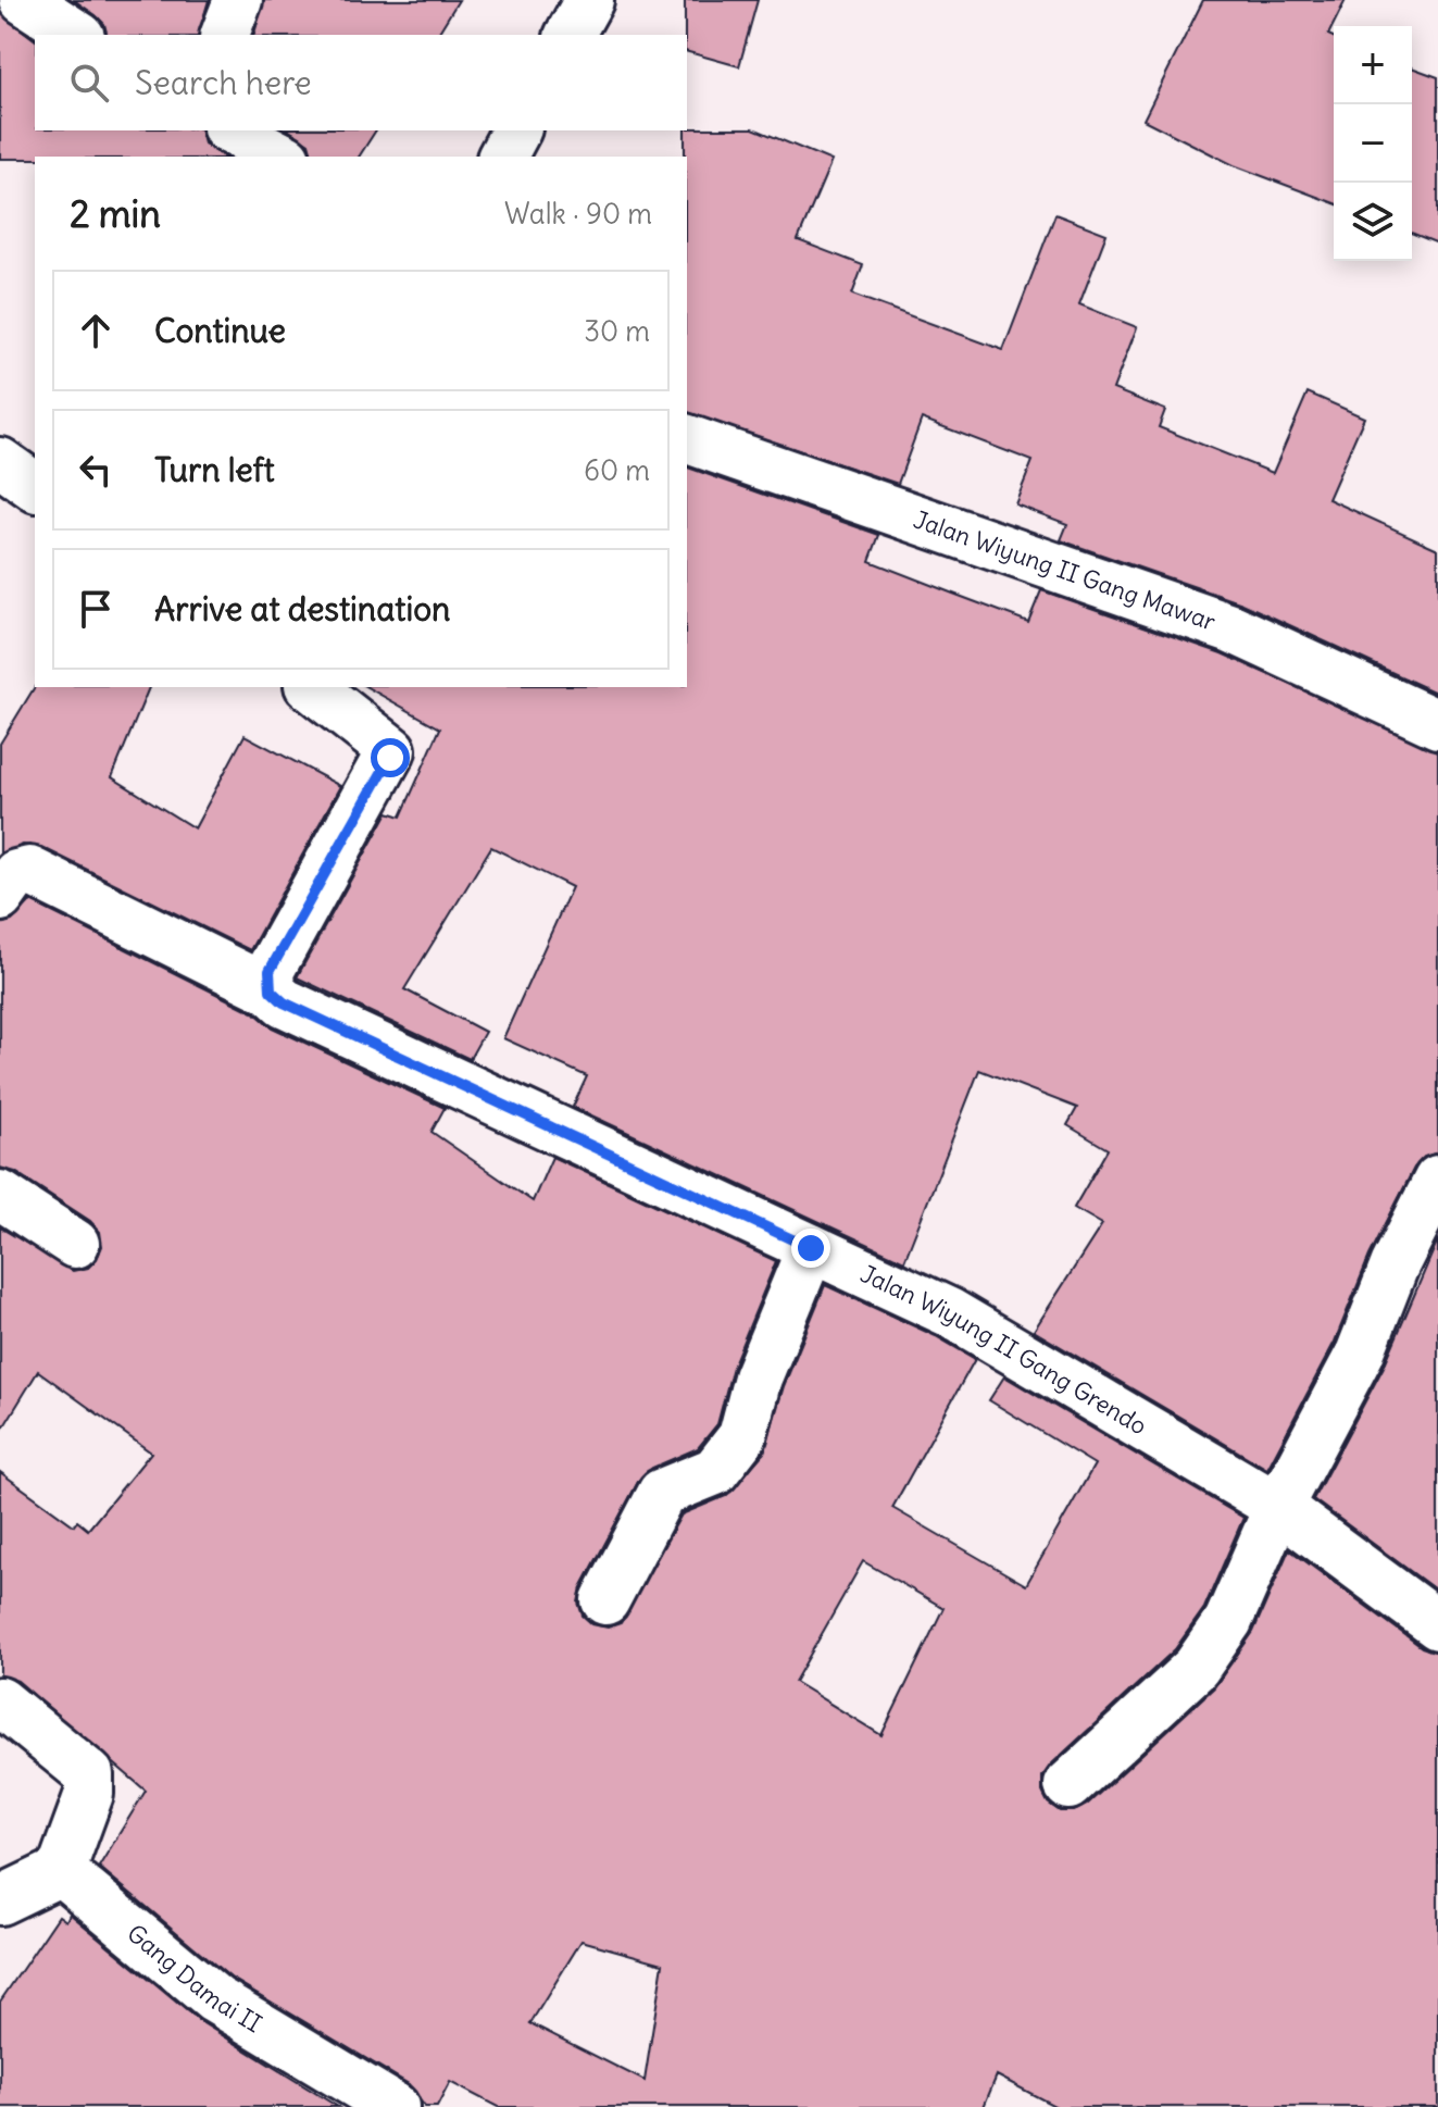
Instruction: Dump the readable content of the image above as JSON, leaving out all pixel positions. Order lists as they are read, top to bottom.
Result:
{
  "streets": {
    "street": ["Jalan Wiyung II Gang Mawar", "Jalan Wiyung II Gang Grendo", "Gang Damai II"]
  },
  "page": {
    "map_buttons": ["+", "−"],
    "search": "Search here",
    "heading": ["2 min", "Walk · 90 m"],
    "list": [
      ["Continue", "30 m"],
      ["Turn left", "60 m"],
      "Arrive at destination"
    ]
  }
}
